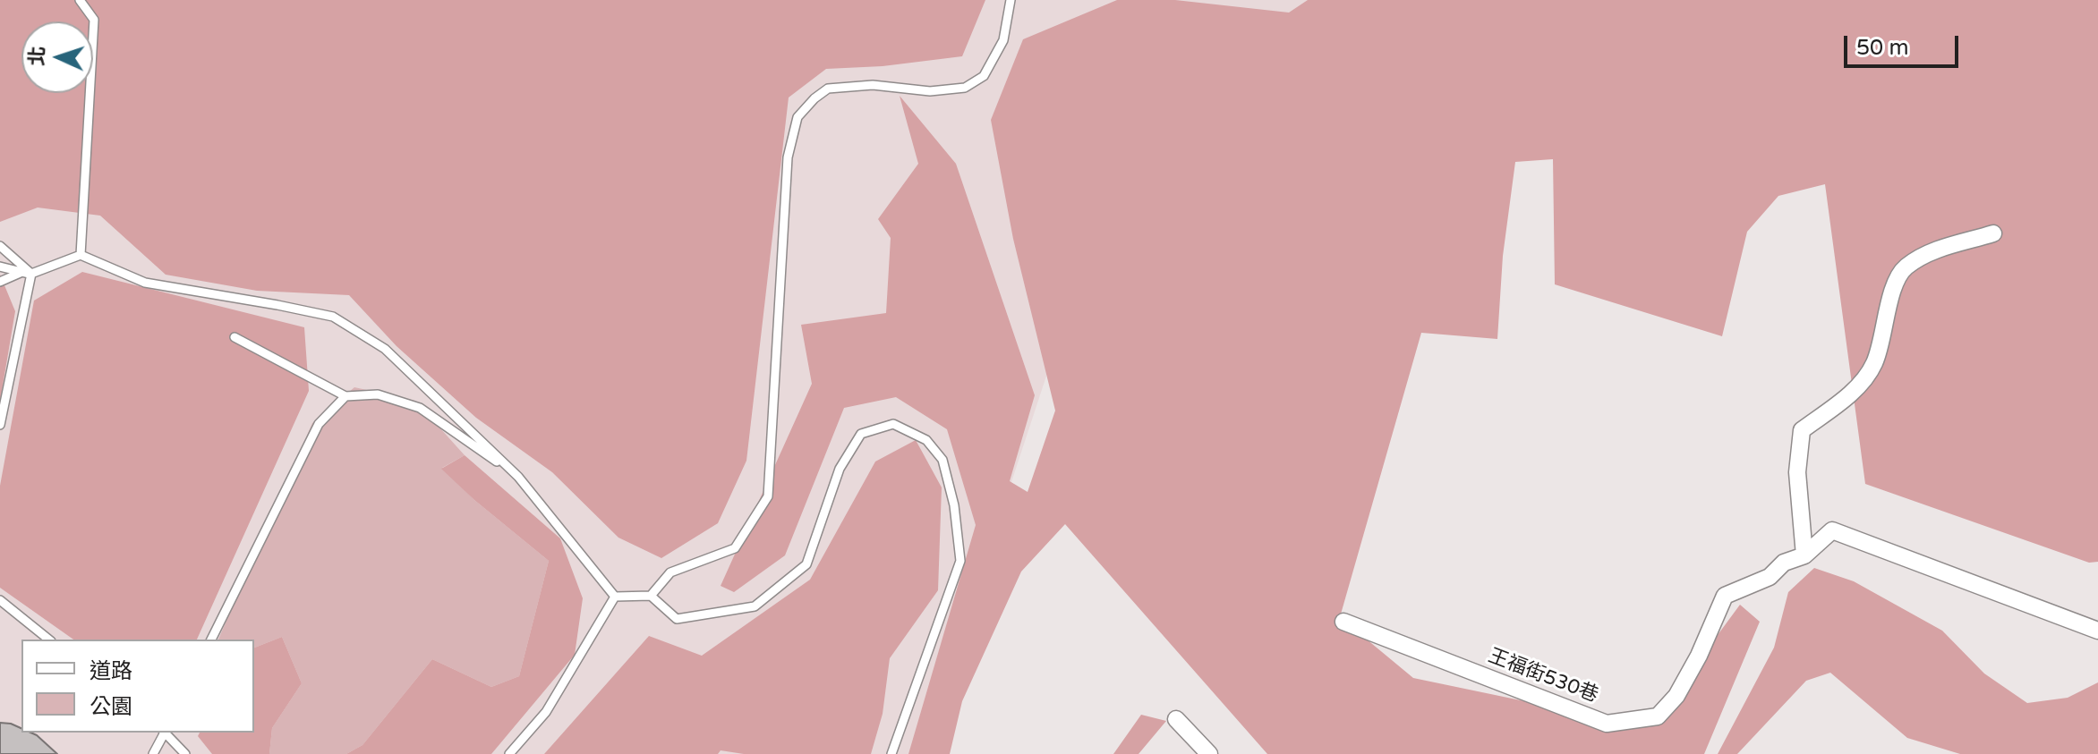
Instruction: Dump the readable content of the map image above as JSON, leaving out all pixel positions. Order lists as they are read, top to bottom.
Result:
{
  "streets": {
    "street": ["王福街530巷"]
  },
  "legend": ["道路", "公園"],
  "scale_bar": "50 m",
  "north": "left"
}
